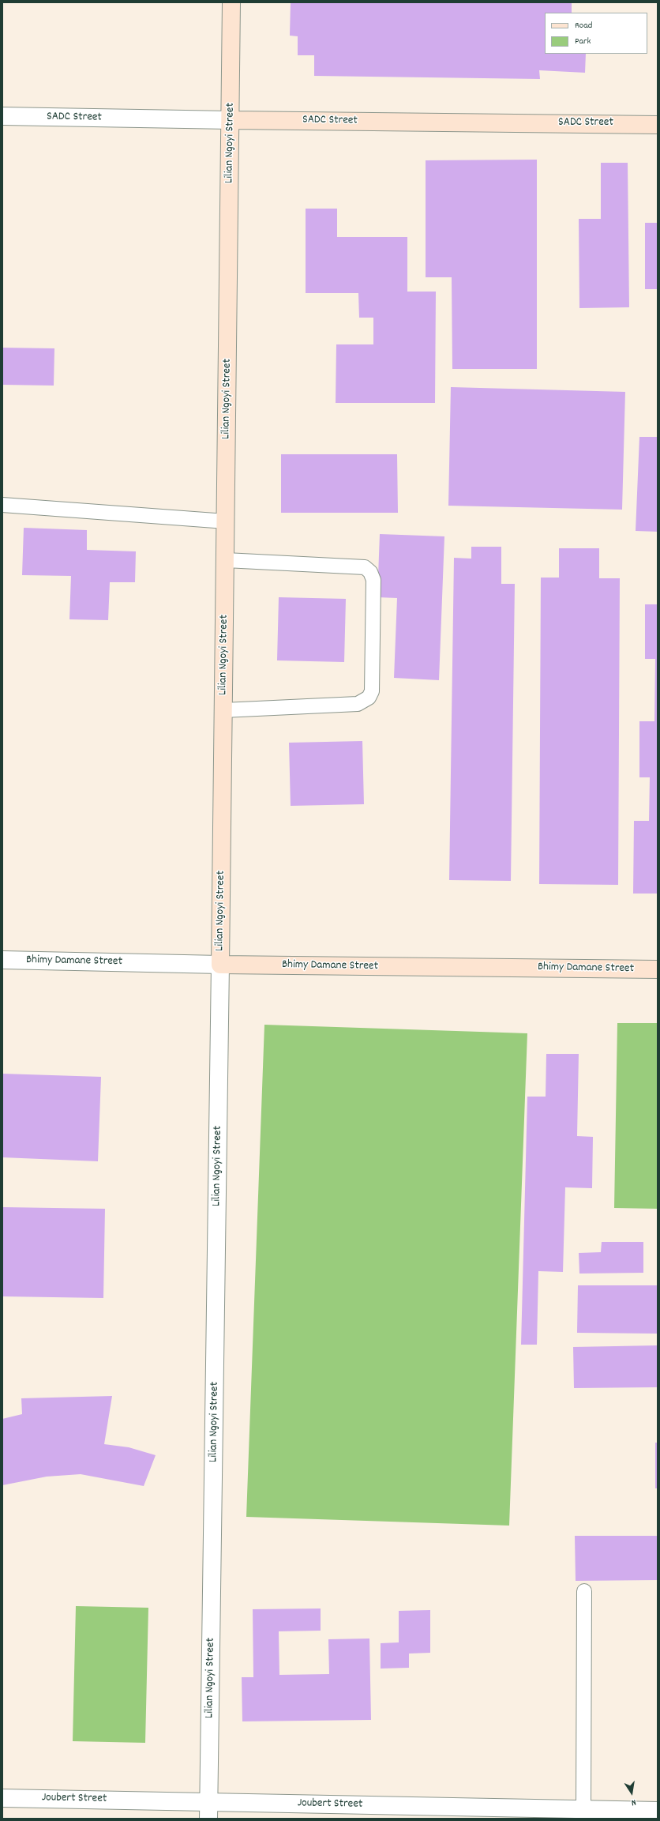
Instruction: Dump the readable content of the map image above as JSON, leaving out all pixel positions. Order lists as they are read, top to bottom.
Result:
{
  "streets": {
    "main road": ["SADC Street", "Lilian Ngoyi Street", "Bhimy Damane Street"],
    "street": ["Joubert Street"]
  },
  "crossings": [
    ["SADC Street", "Lilian Ngoyi Street"],
    ["Lilian Ngoyi Street", "Bhimy Damane Street"],
    ["Lilian Ngoyi Street", "Joubert Street"]
  ],
  "legend": ["Road", "Park"],
  "north": "bottom"
}
